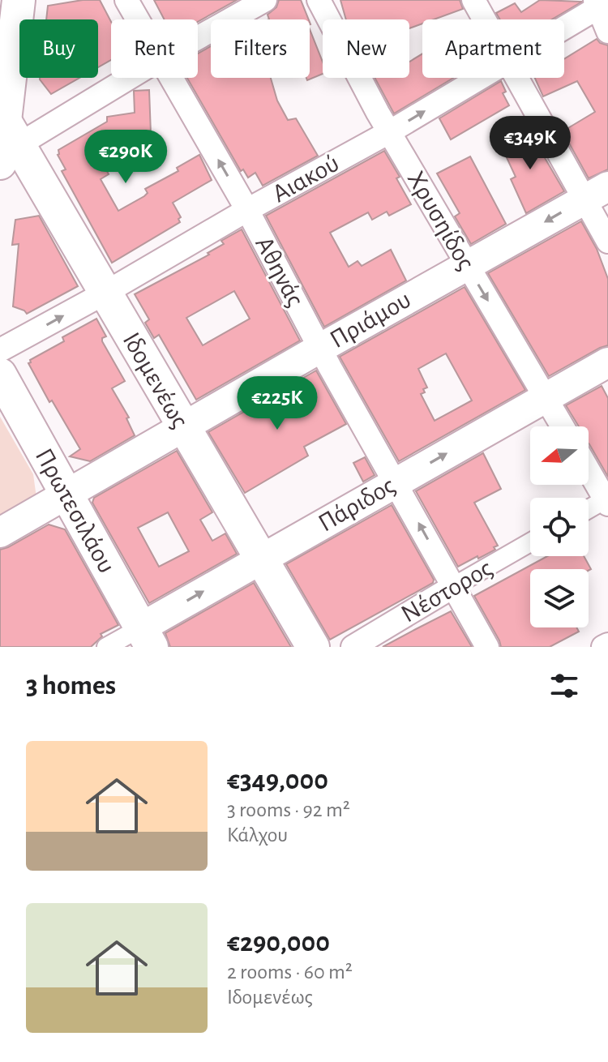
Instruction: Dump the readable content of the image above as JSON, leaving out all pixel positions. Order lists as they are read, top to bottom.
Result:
{
  "streets": {
    "main road": ["Ιδομενέως", "Πρωτεσιλάου"],
    "street": [
      "Αιακού",
      "Χρυσηίδος",
      "Αθηνάς",
      "Πριάμου",
      "Πάριδος",
      "Νέστορος"
    ]
  },
  "crossings": [
    ["Αιακού", "Χρυσηίδος"],
    ["Αιακού", "Αθηνάς"],
    ["Αιακού", "Ιδομενέως"],
    ["Χρυσηίδος", "Πριάμου"],
    ["Χρυσηίδος", "Πάριδος"],
    ["Αθηνάς", "Πριάμου"],
    ["Αθηνάς", "Πάριδος"],
    ["Αθηνάς", "Νέστορος"],
    ["Πριάμου", "Ιδομενέως"],
    ["Πριάμου", "Πρωτεσιλάου"],
    ["Ιδομενέως", "Πάριδος"],
    ["Πάριδος", "Πρωτεσιλάου"]
  ],
  "one_way": ["Αιακού", "Αθηνάς", "Πάριδος"],
  "north": "left",
  "page": {
    "chip": [
      "Buy",
      "Rent",
      "Filters",
      "New",
      "Apartment"
    ],
    "price": ["€349K", "€290K", "€225K"],
    "heading": "3 homes",
    "list": [
      {
        "name": "€349,000",
        "note": "3 rooms · 92 m² · Κάλχου"
      },
      {
        "name": "€290,000",
        "note": "2 rooms · 60 m² · Ιδομενέως"
      }
    ]
  }
}
